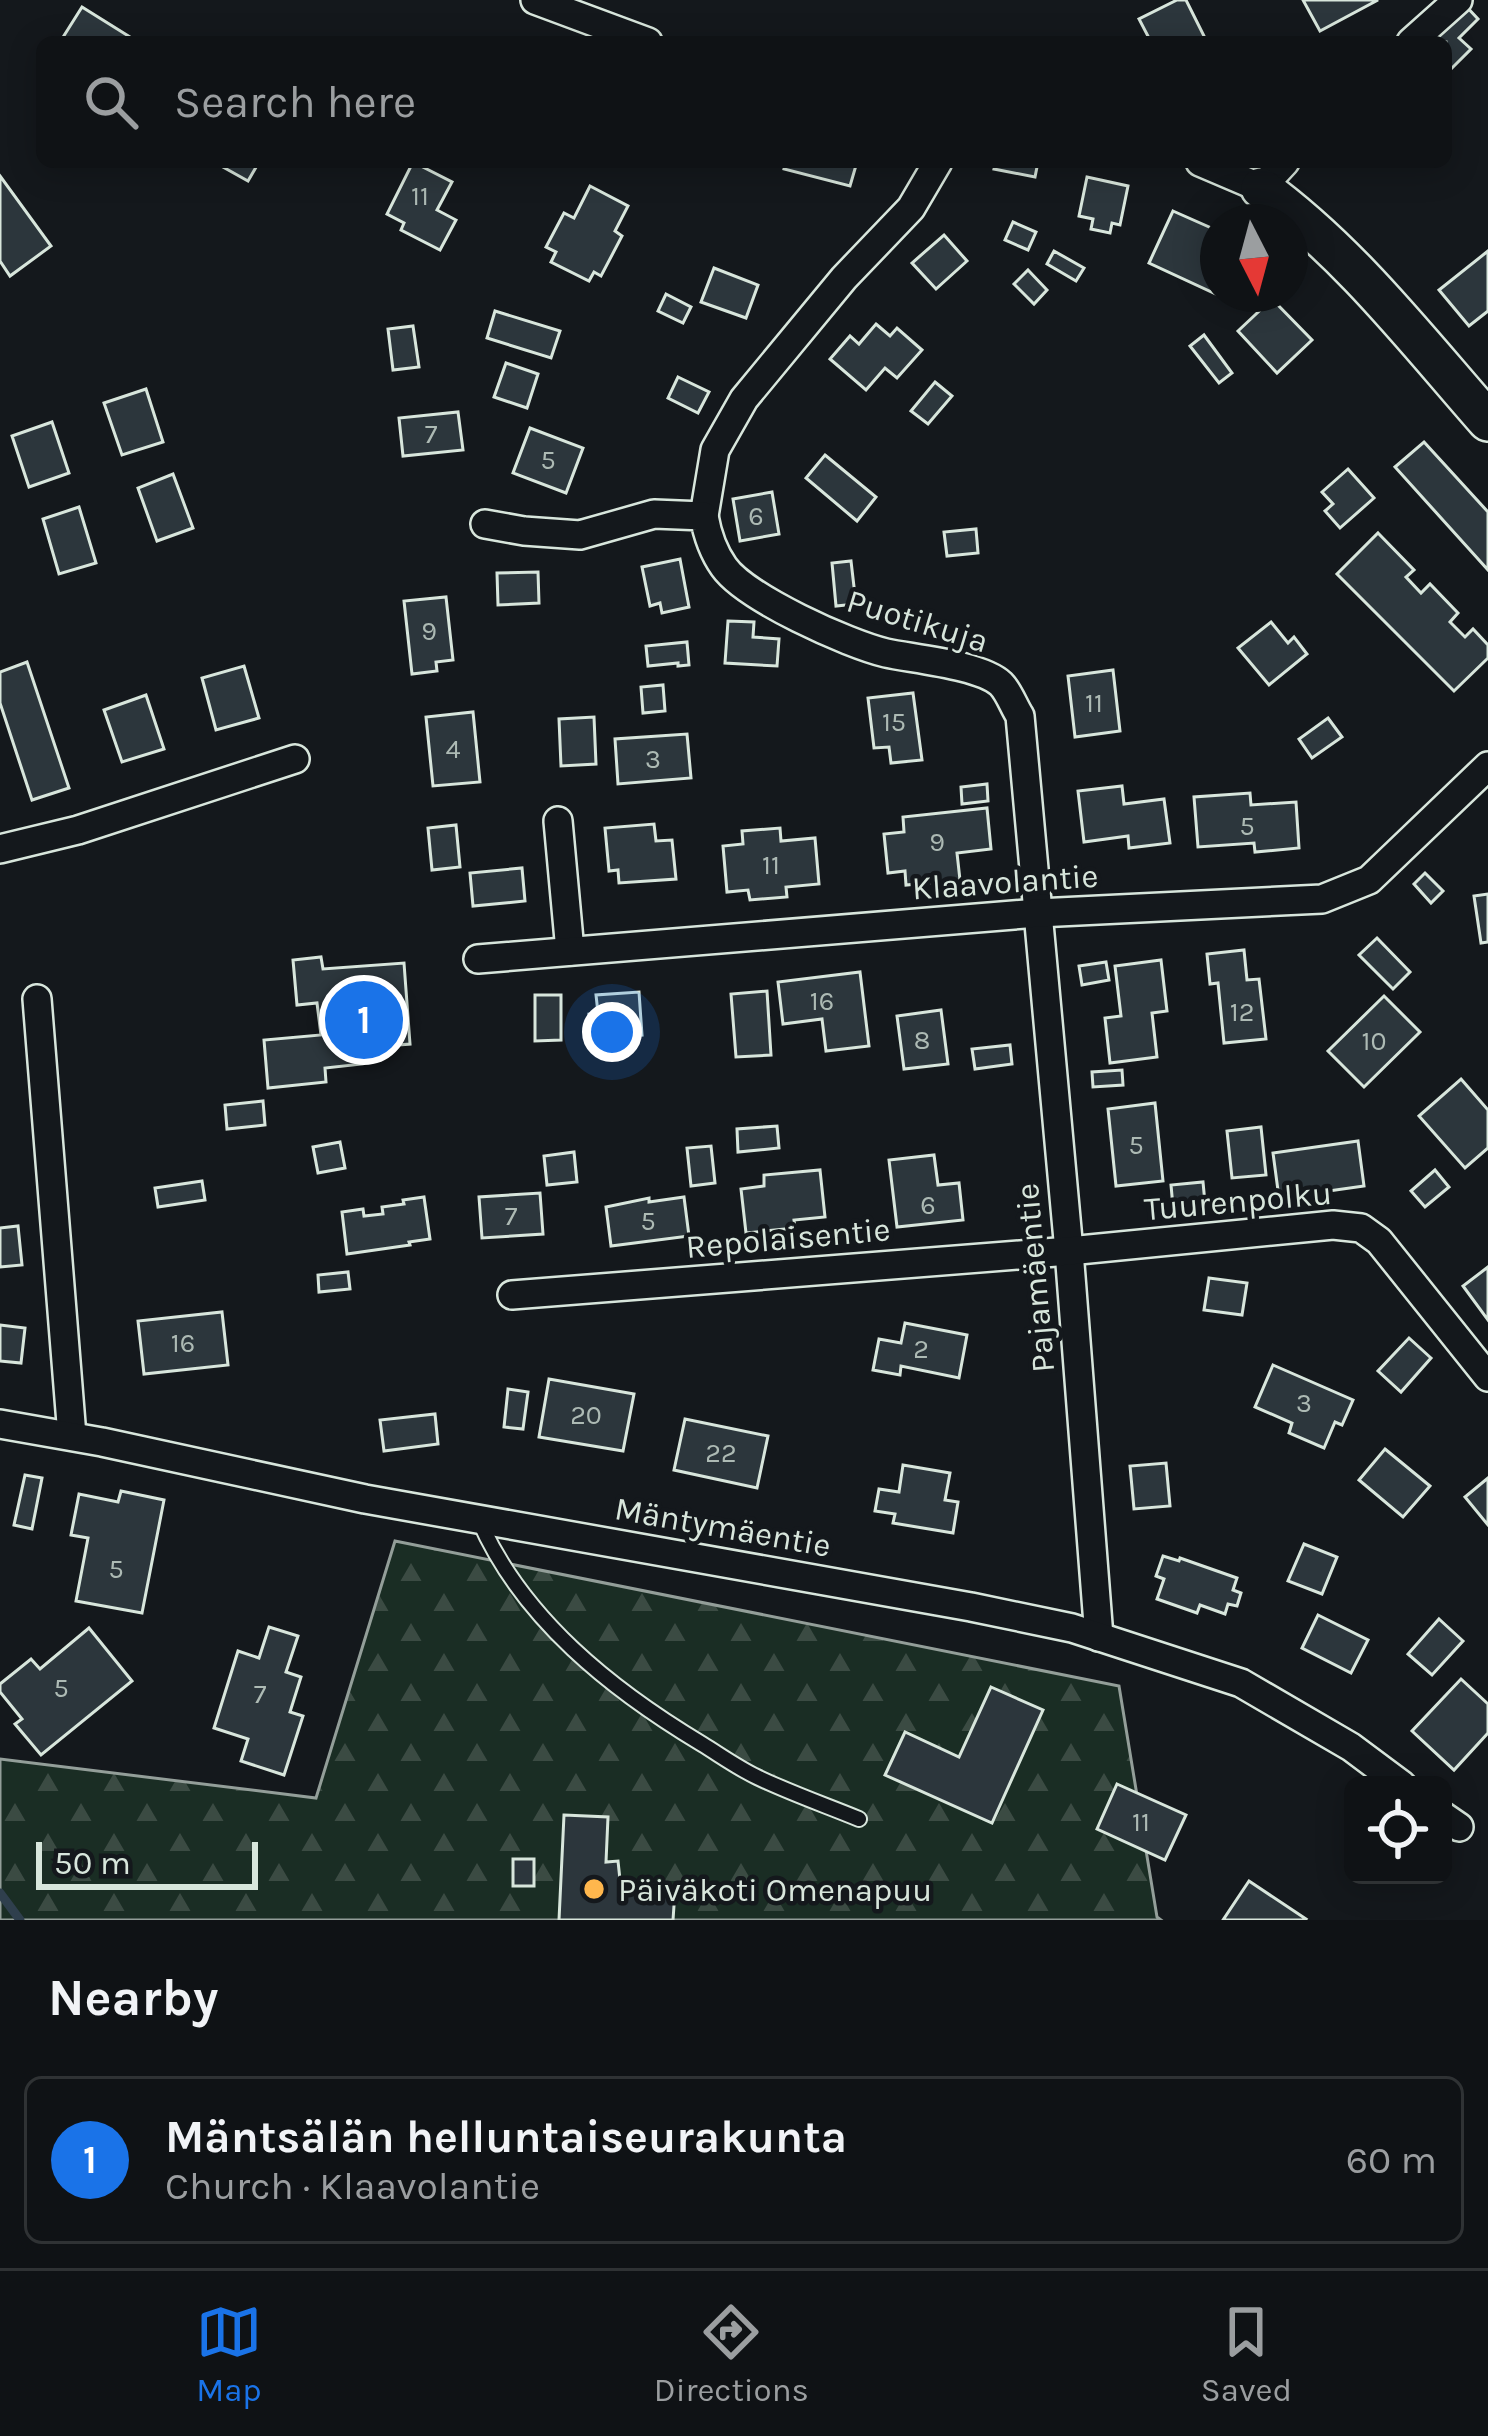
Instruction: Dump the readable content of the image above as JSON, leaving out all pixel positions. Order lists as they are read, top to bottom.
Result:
{
  "streets": {
    "street": [
      "Puotikuja",
      "Klaavolantie",
      "Tuurenpolku",
      "Repolaisentie",
      "Pajamäentie",
      "Mäntymäentie"
    ]
  },
  "crossings": [
    ["Puotikuja", "Klaavolantie"],
    ["Puotikuja", "Pajamäentie"],
    ["Klaavolantie", "Pajamäentie"],
    ["Tuurenpolku", "Repolaisentie"],
    ["Tuurenpolku", "Pajamäentie"],
    ["Repolaisentie", "Pajamäentie"],
    ["Pajamäentie", "Mäntymäentie"]
  ],
  "places": ["Päiväkoti Omenapuu"],
  "house_numbers": [
    "11",
    "7",
    "5",
    "6",
    "9",
    "11",
    "15",
    "4",
    "3",
    "5",
    "9",
    "11",
    "16",
    "12",
    "8",
    "10",
    "5",
    "6",
    "7",
    "5",
    "16",
    "2",
    "3",
    "20",
    "22",
    "5",
    "5",
    "7",
    "11"
  ],
  "scale_bar": "50 m",
  "north": "bottom",
  "page": {
    "search": "Search here",
    "pins": "1",
    "scale": "50 m",
    "heading": "Nearby",
    "list": [
      {
        "mark": "1",
        "name": "Mäntsälän helluntaiseurakunta",
        "note": "Church · Klaavolantie",
        "value": "60 m"
      }
    ],
    "nav": ["Map", "Directions", "Saved"]
  }
}
